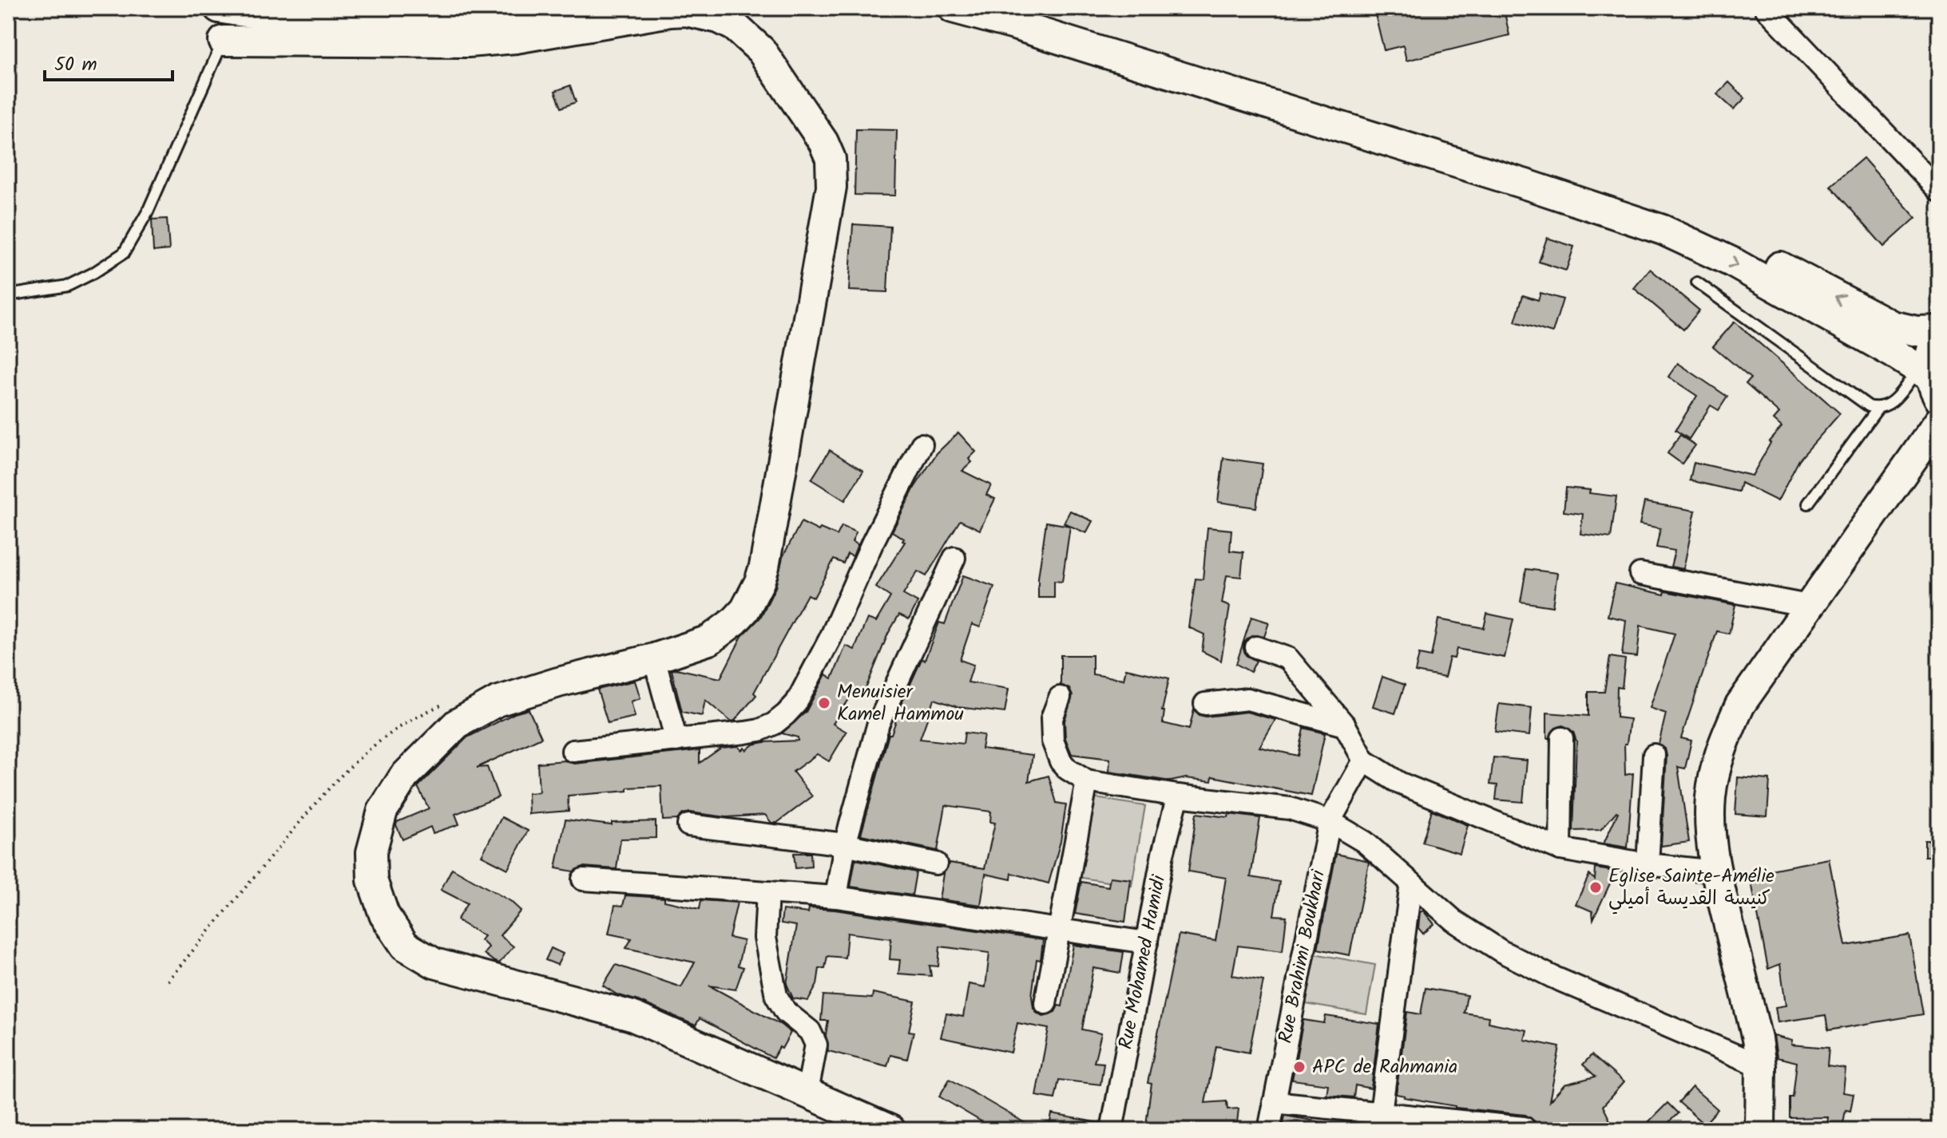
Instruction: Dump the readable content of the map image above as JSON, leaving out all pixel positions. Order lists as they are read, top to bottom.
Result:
{
  "streets": {
    "street": ["Rue Brahimi Boukhari", "Rue Mohamed Hamidi"]
  },
  "places": ["Menuisier Kamel Hammou", "Eglise Sainte-Amélie كنيسة القديسة أميلي", "APC de Rahmania"],
  "scale_bar": "50 m"
}
